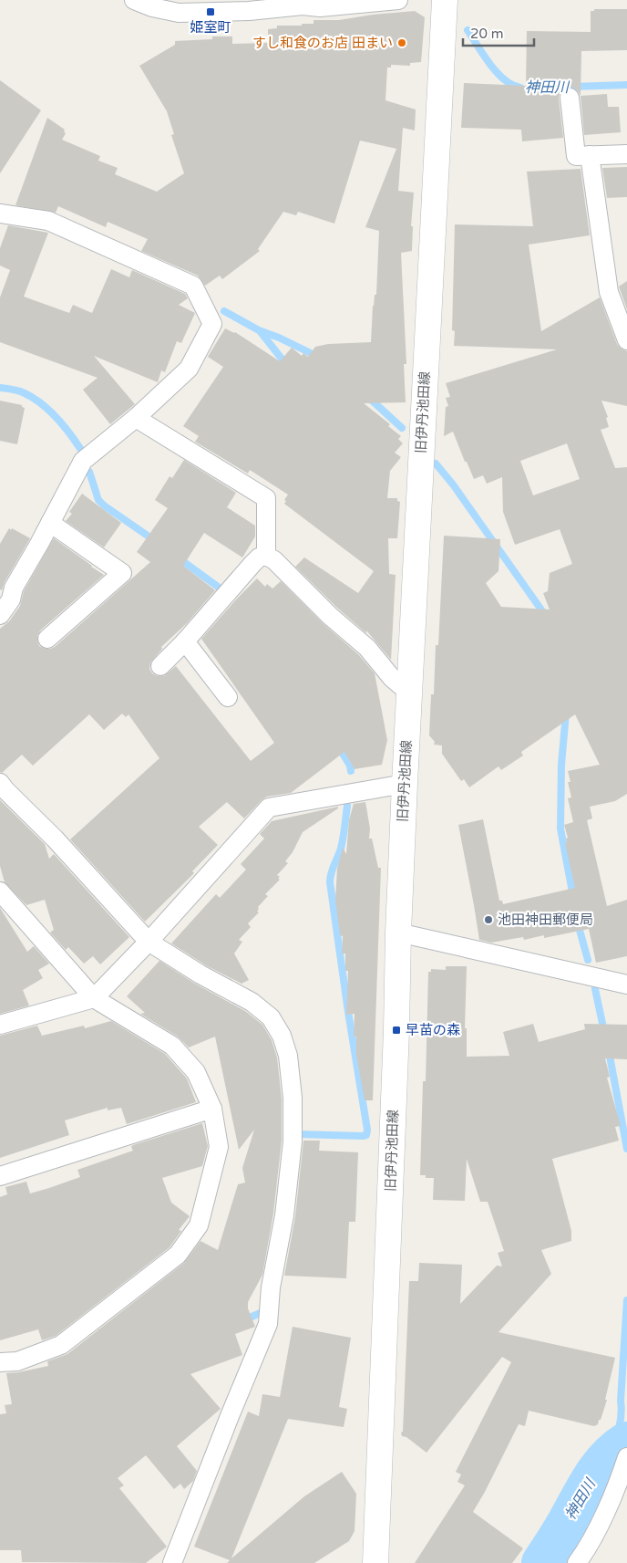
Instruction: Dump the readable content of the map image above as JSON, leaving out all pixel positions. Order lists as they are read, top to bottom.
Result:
{
  "streets": {
    "street": ["旧伊丹池田線"]
  },
  "water": ["神田川"],
  "places": {
    "transit": ["姫室町", "早苗の森"],
    "other": ["すし和食のお店 田まい", "池田神田郵便局"]
  },
  "scale_bar": "20 m"
}
